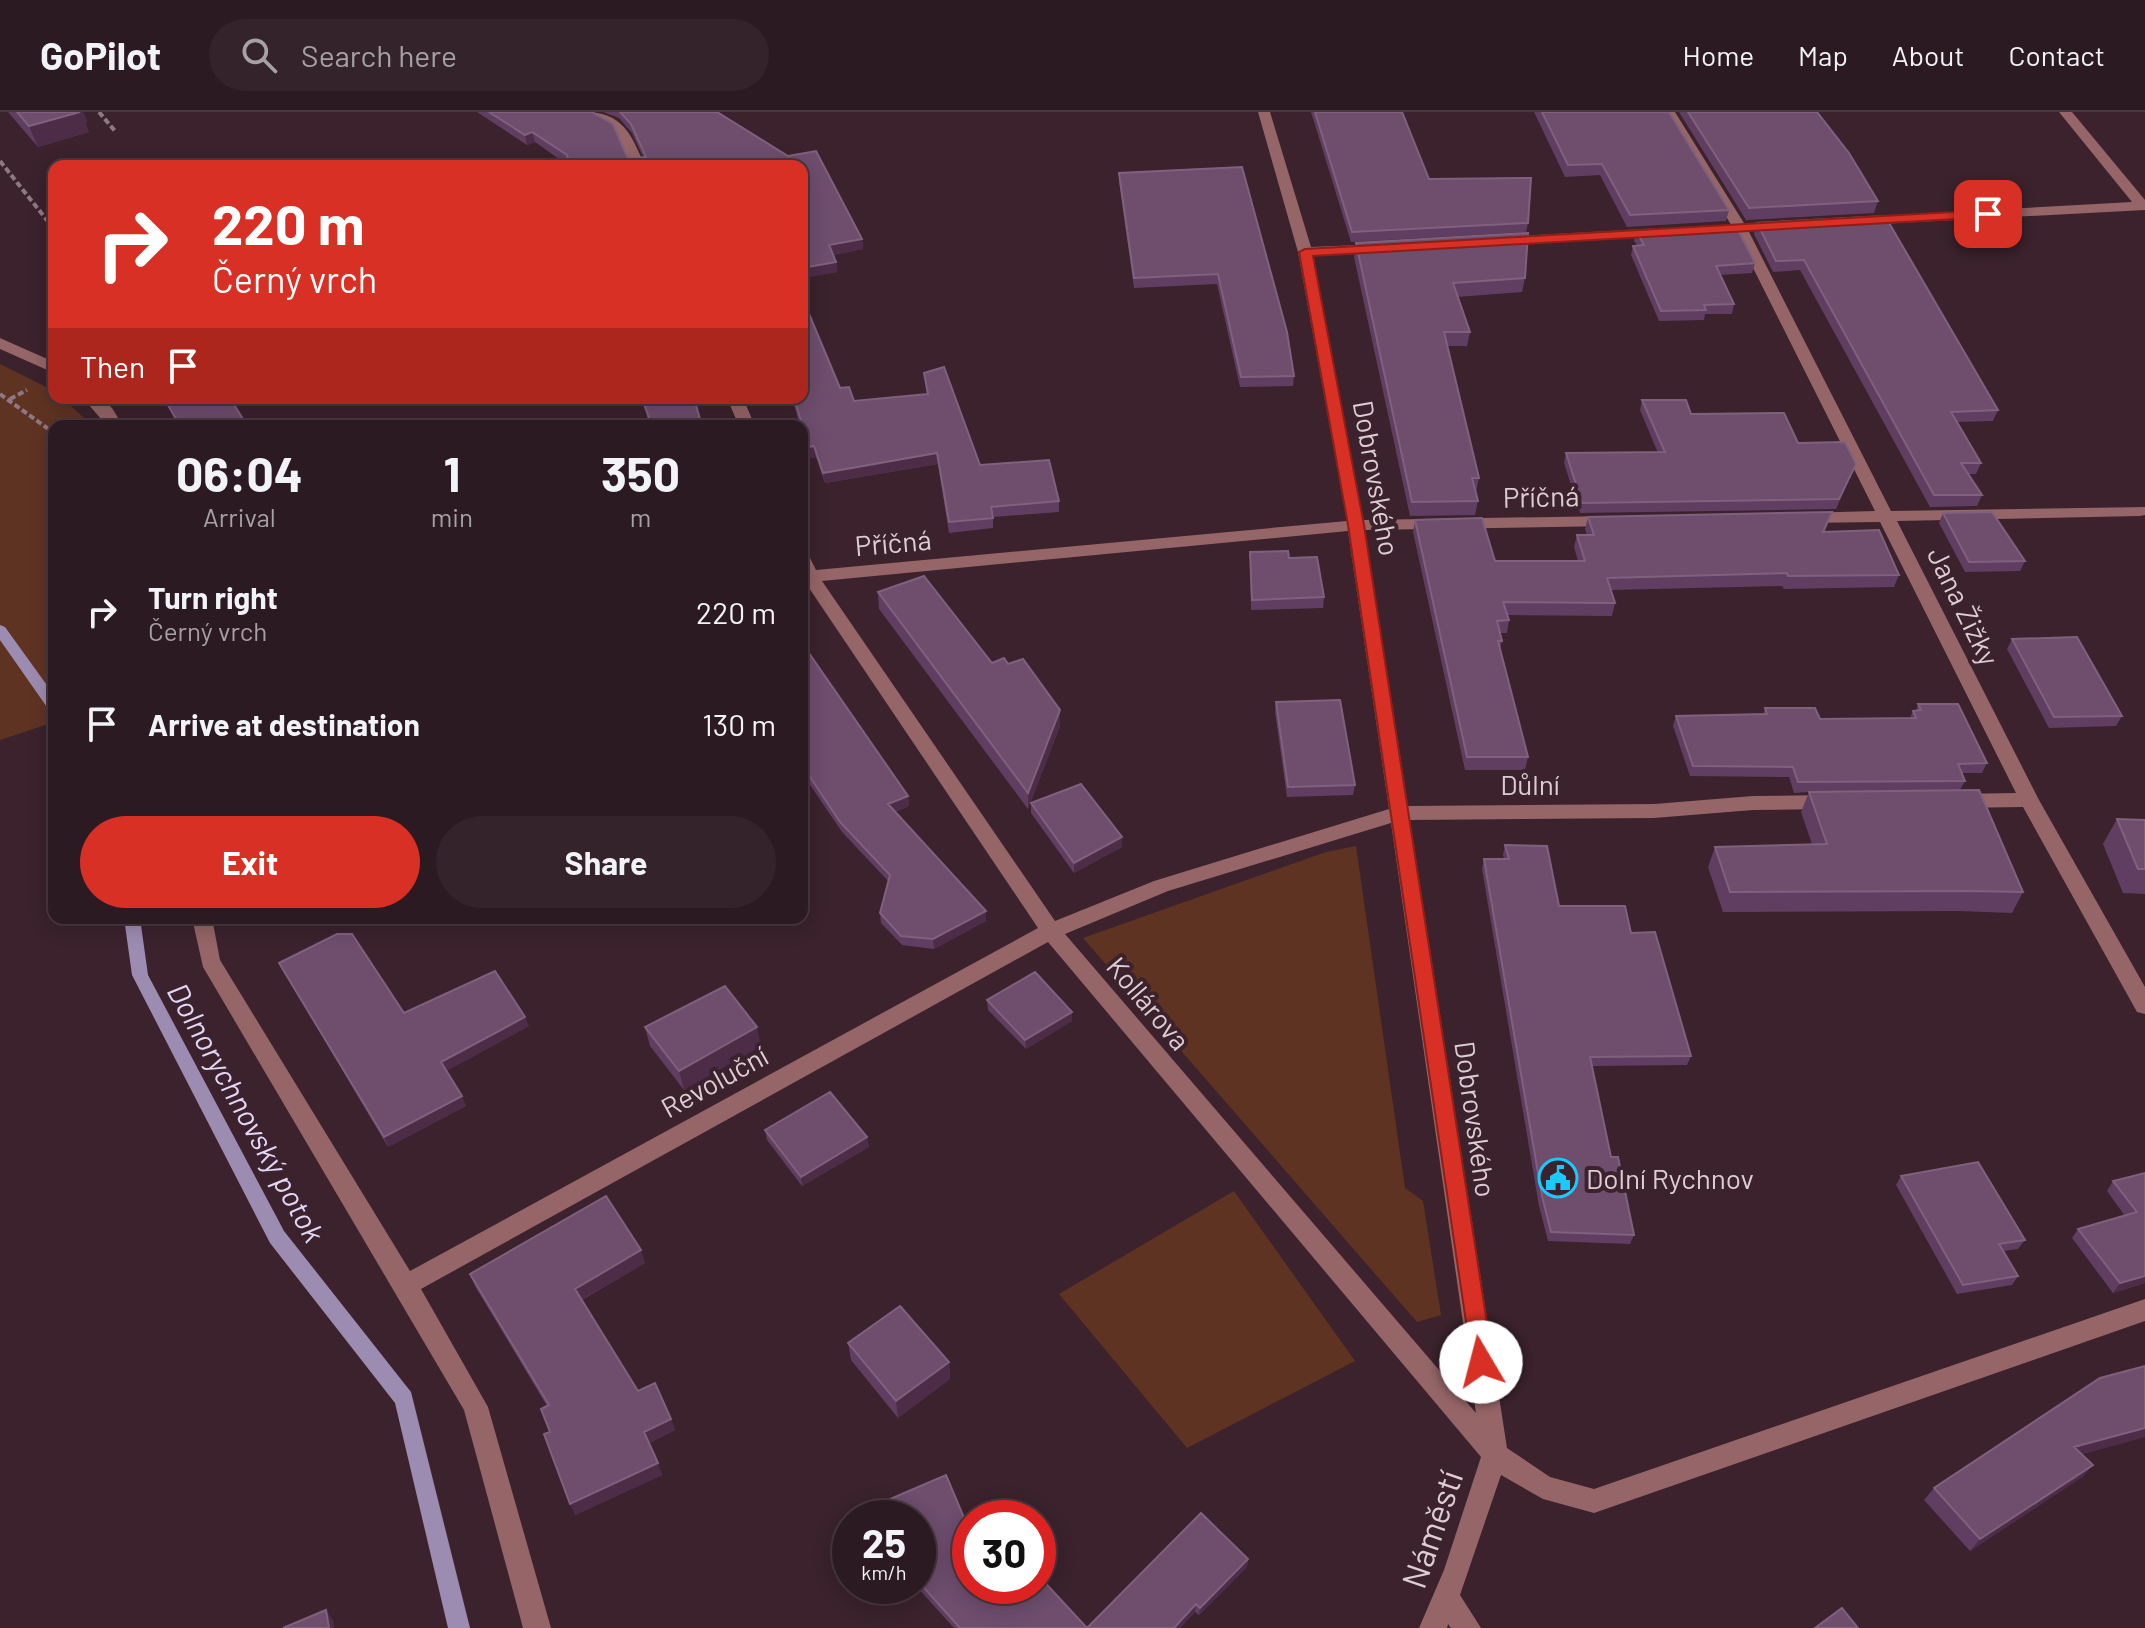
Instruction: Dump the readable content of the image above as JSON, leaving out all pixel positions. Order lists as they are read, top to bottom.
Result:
{
  "streets": {
    "street": [
      "Dobrovského",
      "Příčná",
      "Jana Žižky",
      "Důlní",
      "Kollárova",
      "Revoluční",
      "Náměstí"
    ]
  },
  "crossings": [
    ["Dobrovského", "Příčná"],
    ["Dobrovského", "Důlní"],
    ["Dobrovského", "Kollárova"],
    ["Dobrovského", "Náměstí"],
    ["Důlní", "Kollárova"],
    ["Důlní", "Revoluční"],
    ["Kollárova", "Revoluční"],
    ["Kollárova", "Náměstí"]
  ],
  "water": ["Dolnorychnovský potok"],
  "places": {
    "public building": ["Dolní Rychnov"]
  },
  "page": {
    "header": "GoPilot",
    "search": "Search here",
    "nav": [
      "Home",
      "Map",
      "About",
      "Contact"
    ],
    "turn": ["220 m", "Černý vrch"],
    "then": "Then",
    "eta": [
      "06:04",
      "Arrival",
      "1",
      "min",
      "350",
      "m"
    ],
    "list": [
      {
        "name": "Turn right",
        "note": "Černý vrch",
        "value": "220 m"
      },
      {
        "name": "Arrive at destination",
        "value": "130 m"
      }
    ],
    "buttons": ["Exit", "Share"],
    "speed": "25 km/h",
    "limit": "30"
  }
}
